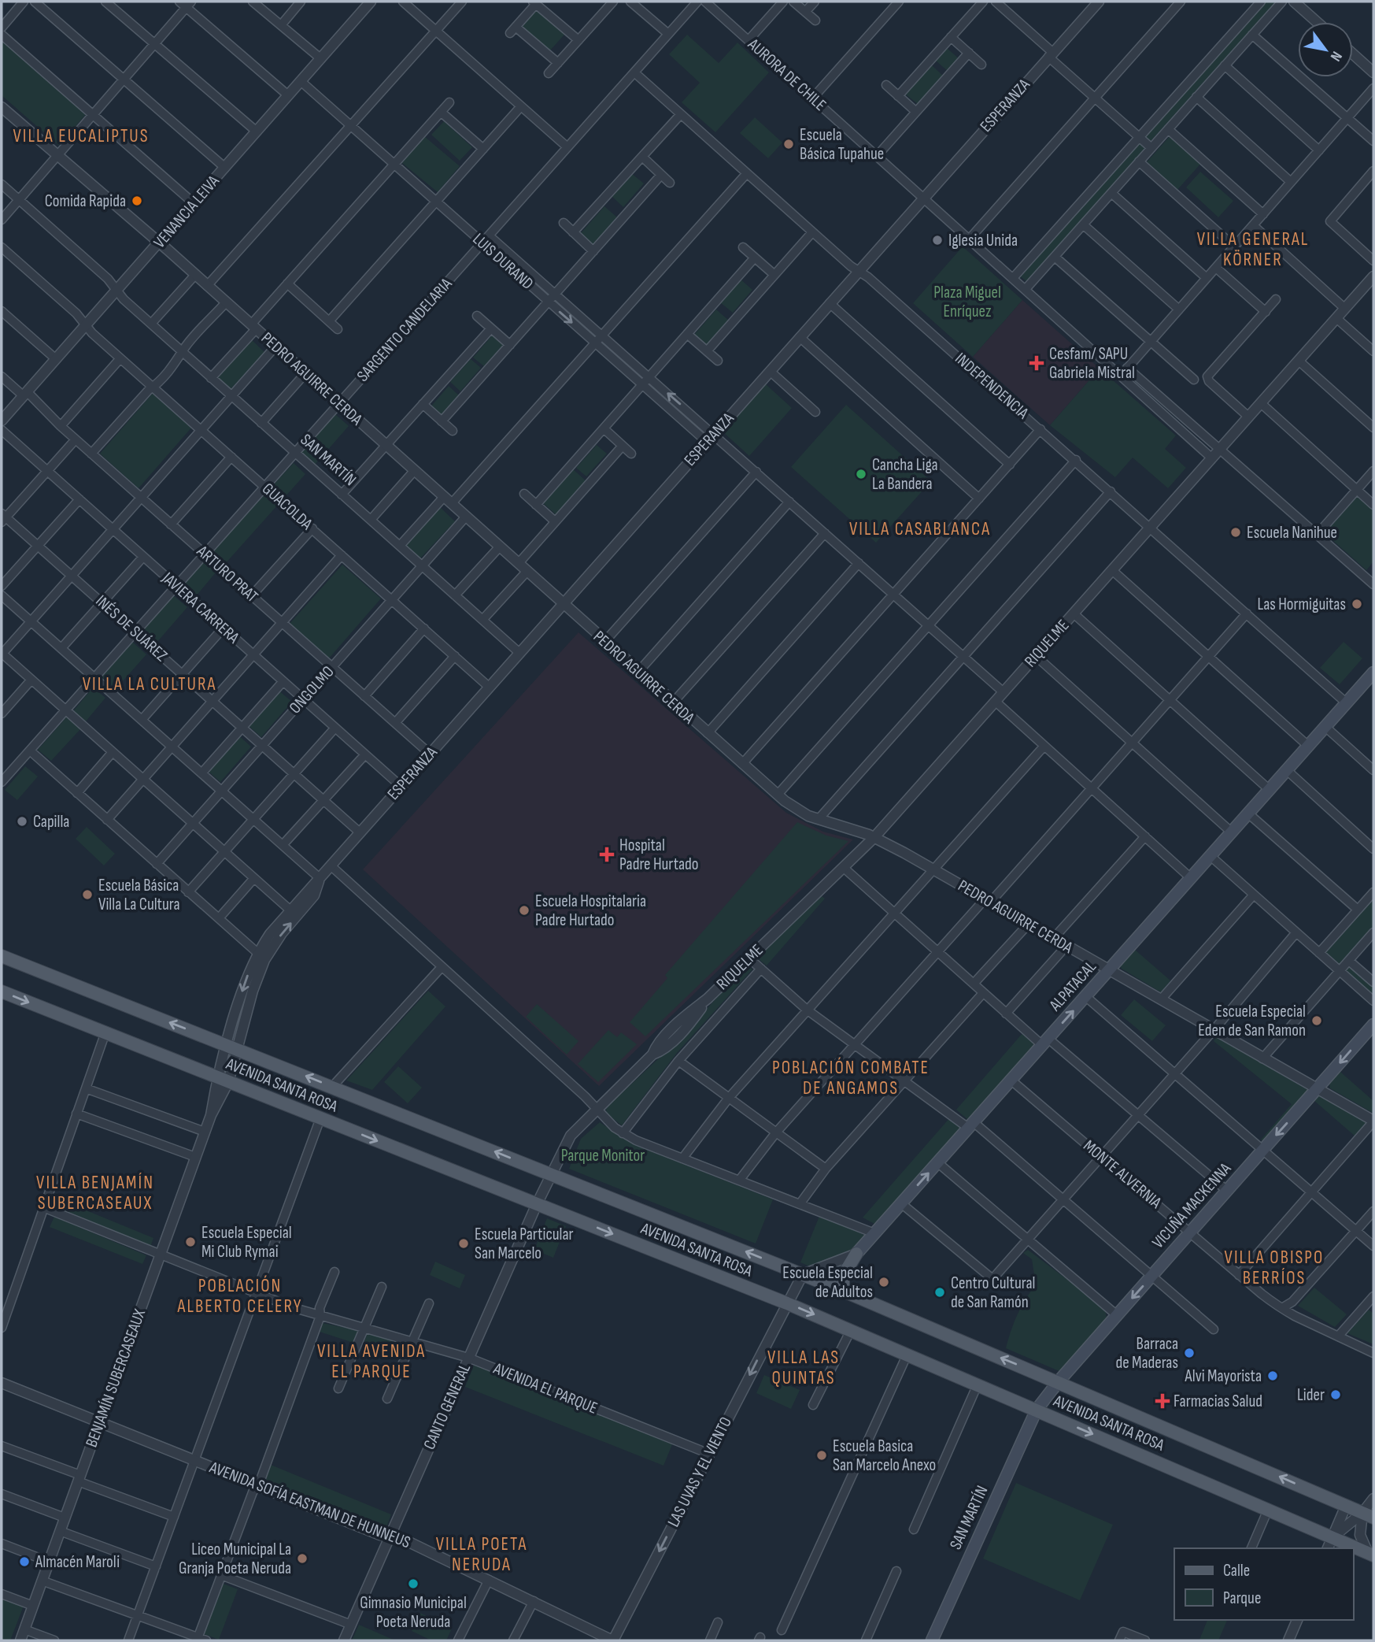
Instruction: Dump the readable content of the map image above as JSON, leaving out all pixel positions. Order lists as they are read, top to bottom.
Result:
{
  "streets": {
    "main road": [
      "SAN MARTÍN",
      "ALPATACAL",
      "AVENIDA SANTA ROSA",
      "VICUÑA MACKENNA"
    ],
    "street": [
      "AURORA DE CHILE",
      "ESPERANZA",
      "VENANCIA LEIVA",
      "LUIS DURAND",
      "SARGENTO CANDELARIA",
      "PEDRO AGUIRRE CERDA",
      "INDEPENDENCIA",
      "GUACOLDA",
      "ARTURO PRAT",
      "JAVIERA CARRERA",
      "INÉS DE SUÁREZ",
      "RIQUELME",
      "ONGOLMO",
      "MONTE ALVERNIA",
      "BENJAMÍN SUBERCASEAUX",
      "AVENIDA EL PARQUE",
      "CANTO GENERAL",
      "LAS UVAS Y EL VIENTO",
      "AVENIDA SOFÍA EASTMAN DE HUNNEUS"
    ]
  },
  "crossings": [
    ["AURORA DE CHILE", "ESPERANZA"],
    ["AURORA DE CHILE", "RIQUELME"],
    ["ESPERANZA", "LUIS DURAND"],
    ["ESPERANZA", "PEDRO AGUIRRE CERDA"],
    ["ESPERANZA", "INDEPENDENCIA"],
    ["ESPERANZA", "SAN MARTÍN"],
    ["ESPERANZA", "GUACOLDA"],
    ["ESPERANZA", "ARTURO PRAT"],
    ["ESPERANZA", "JAVIERA CARRERA"],
    ["ESPERANZA", "INÉS DE SUÁREZ"],
    ["ESPERANZA", "AVENIDA SANTA ROSA"],
    ["ESPERANZA", "BENJAMÍN SUBERCASEAUX"],
    ["VENANCIA LEIVA", "LUIS DURAND"],
    ["VENANCIA LEIVA", "PEDRO AGUIRRE CERDA"],
    ["VENANCIA LEIVA", "SAN MARTÍN"],
    ["VENANCIA LEIVA", "GUACOLDA"],
    ["VENANCIA LEIVA", "ARTURO PRAT"],
    ["LUIS DURAND", "SARGENTO CANDELARIA"],
    ["SARGENTO CANDELARIA", "PEDRO AGUIRRE CERDA"],
    ["SARGENTO CANDELARIA", "INDEPENDENCIA"],
    ["SARGENTO CANDELARIA", "SAN MARTÍN"],
    ["SARGENTO CANDELARIA", "GUACOLDA"],
    ["SARGENTO CANDELARIA", "ARTURO PRAT"],
    ["SARGENTO CANDELARIA", "JAVIERA CARRERA"],
    ["SARGENTO CANDELARIA", "INÉS DE SUÁREZ"],
    ["PEDRO AGUIRRE CERDA", "RIQUELME"],
    ["PEDRO AGUIRRE CERDA", "ONGOLMO"],
    ["PEDRO AGUIRRE CERDA", "ALPATACAL"],
    ["PEDRO AGUIRRE CERDA", "VICUÑA MACKENNA"],
    ["INDEPENDENCIA", "RIQUELME"],
    ["INDEPENDENCIA", "ALPATACAL"],
    ["SAN MARTÍN", "ONGOLMO"],
    ["SAN MARTÍN", "AVENIDA SANTA ROSA"],
    ["SAN MARTÍN", "VICUÑA MACKENNA"],
    ["GUACOLDA", "ONGOLMO"],
    ["ARTURO PRAT", "ONGOLMO"],
    ["JAVIERA CARRERA", "ONGOLMO"],
    ["INÉS DE SUÁREZ", "ONGOLMO"],
    ["RIQUELME", "AVENIDA SANTA ROSA"],
    ["RIQUELME", "CANTO GENERAL"],
    ["ALPATACAL", "AVENIDA SANTA ROSA"],
    ["ALPATACAL", "MONTE ALVERNIA"],
    ["AVENIDA SANTA ROSA", "VICUÑA MACKENNA"],
    ["AVENIDA SANTA ROSA", "BENJAMÍN SUBERCASEAUX"],
    ["AVENIDA SANTA ROSA", "CANTO GENERAL"],
    ["AVENIDA SANTA ROSA", "LAS UVAS Y EL VIENTO"],
    ["MONTE ALVERNIA", "VICUÑA MACKENNA"],
    ["BENJAMÍN SUBERCASEAUX", "AVENIDA EL PARQUE"],
    ["BENJAMÍN SUBERCASEAUX", "AVENIDA SOFÍA EASTMAN DE HUNNEUS"],
    ["AVENIDA EL PARQUE", "CANTO GENERAL"],
    ["AVENIDA EL PARQUE", "LAS UVAS Y EL VIENTO"],
    ["CANTO GENERAL", "AVENIDA SOFÍA EASTMAN DE HUNNEUS"],
    ["LAS UVAS Y EL VIENTO", "AVENIDA SOFÍA EASTMAN DE HUNNEUS"]
  ],
  "one_way": ["VICUÑA MACKENNA", "LAS UVAS Y EL VIENTO"],
  "districts": [
    "VILLA EUCALIPTUS",
    "VILLA GENERAL KÖRNER",
    "VILLA CASABLANCA",
    "VILLA LA CULTURA",
    "POBLACIÓN COMBATE DE ANGAMOS",
    "VILLA BENJAMÍN SUBERCASEAUX",
    "VILLA OBISPO BERRÍOS",
    "POBLACIÓN ALBERTO CELERY",
    "VILLA AVENIDA EL PARQUE",
    "VILLA LAS QUINTAS",
    "VILLA POETA NERUDA"
  ],
  "parks": ["Plaza Miguel Enríquez", "Parque Monitor"],
  "places": {
    "other": [
      "Escuela Básica Tupahue",
      "Comida Rapida",
      "Iglesia Unida",
      "Cancha Liga La Bandera",
      "Escuela Nanihue",
      "Las Hormiguitas",
      "Capilla",
      "Escuela Básica Villa La Cultura",
      "Escuela Hospitalaria Padre Hurtado",
      "Escuela Especial Eden de San Ramon",
      "Escuela Especial Mi Club Rymai",
      "Escuela Particular San Marcelo",
      "Escuela Especial de Adultos",
      "Centro Cultural de San Ramón",
      "Barraca de Maderas",
      "Alvi Mayorista",
      "Lider",
      "Escuela Basica San Marcelo Anexo",
      "Liceo Municipal La Granja Poeta Neruda",
      "Almacén Maroli",
      "Gimnasio Municipal Poeta Neruda"
    ],
    "health": ["Cesfam/ SAPU Gabriela Mistral", "Hospital Padre Hurtado", "Farmacias Salud"]
  },
  "legend": ["Calle", "Parque"],
  "north": "bottom right"
}
